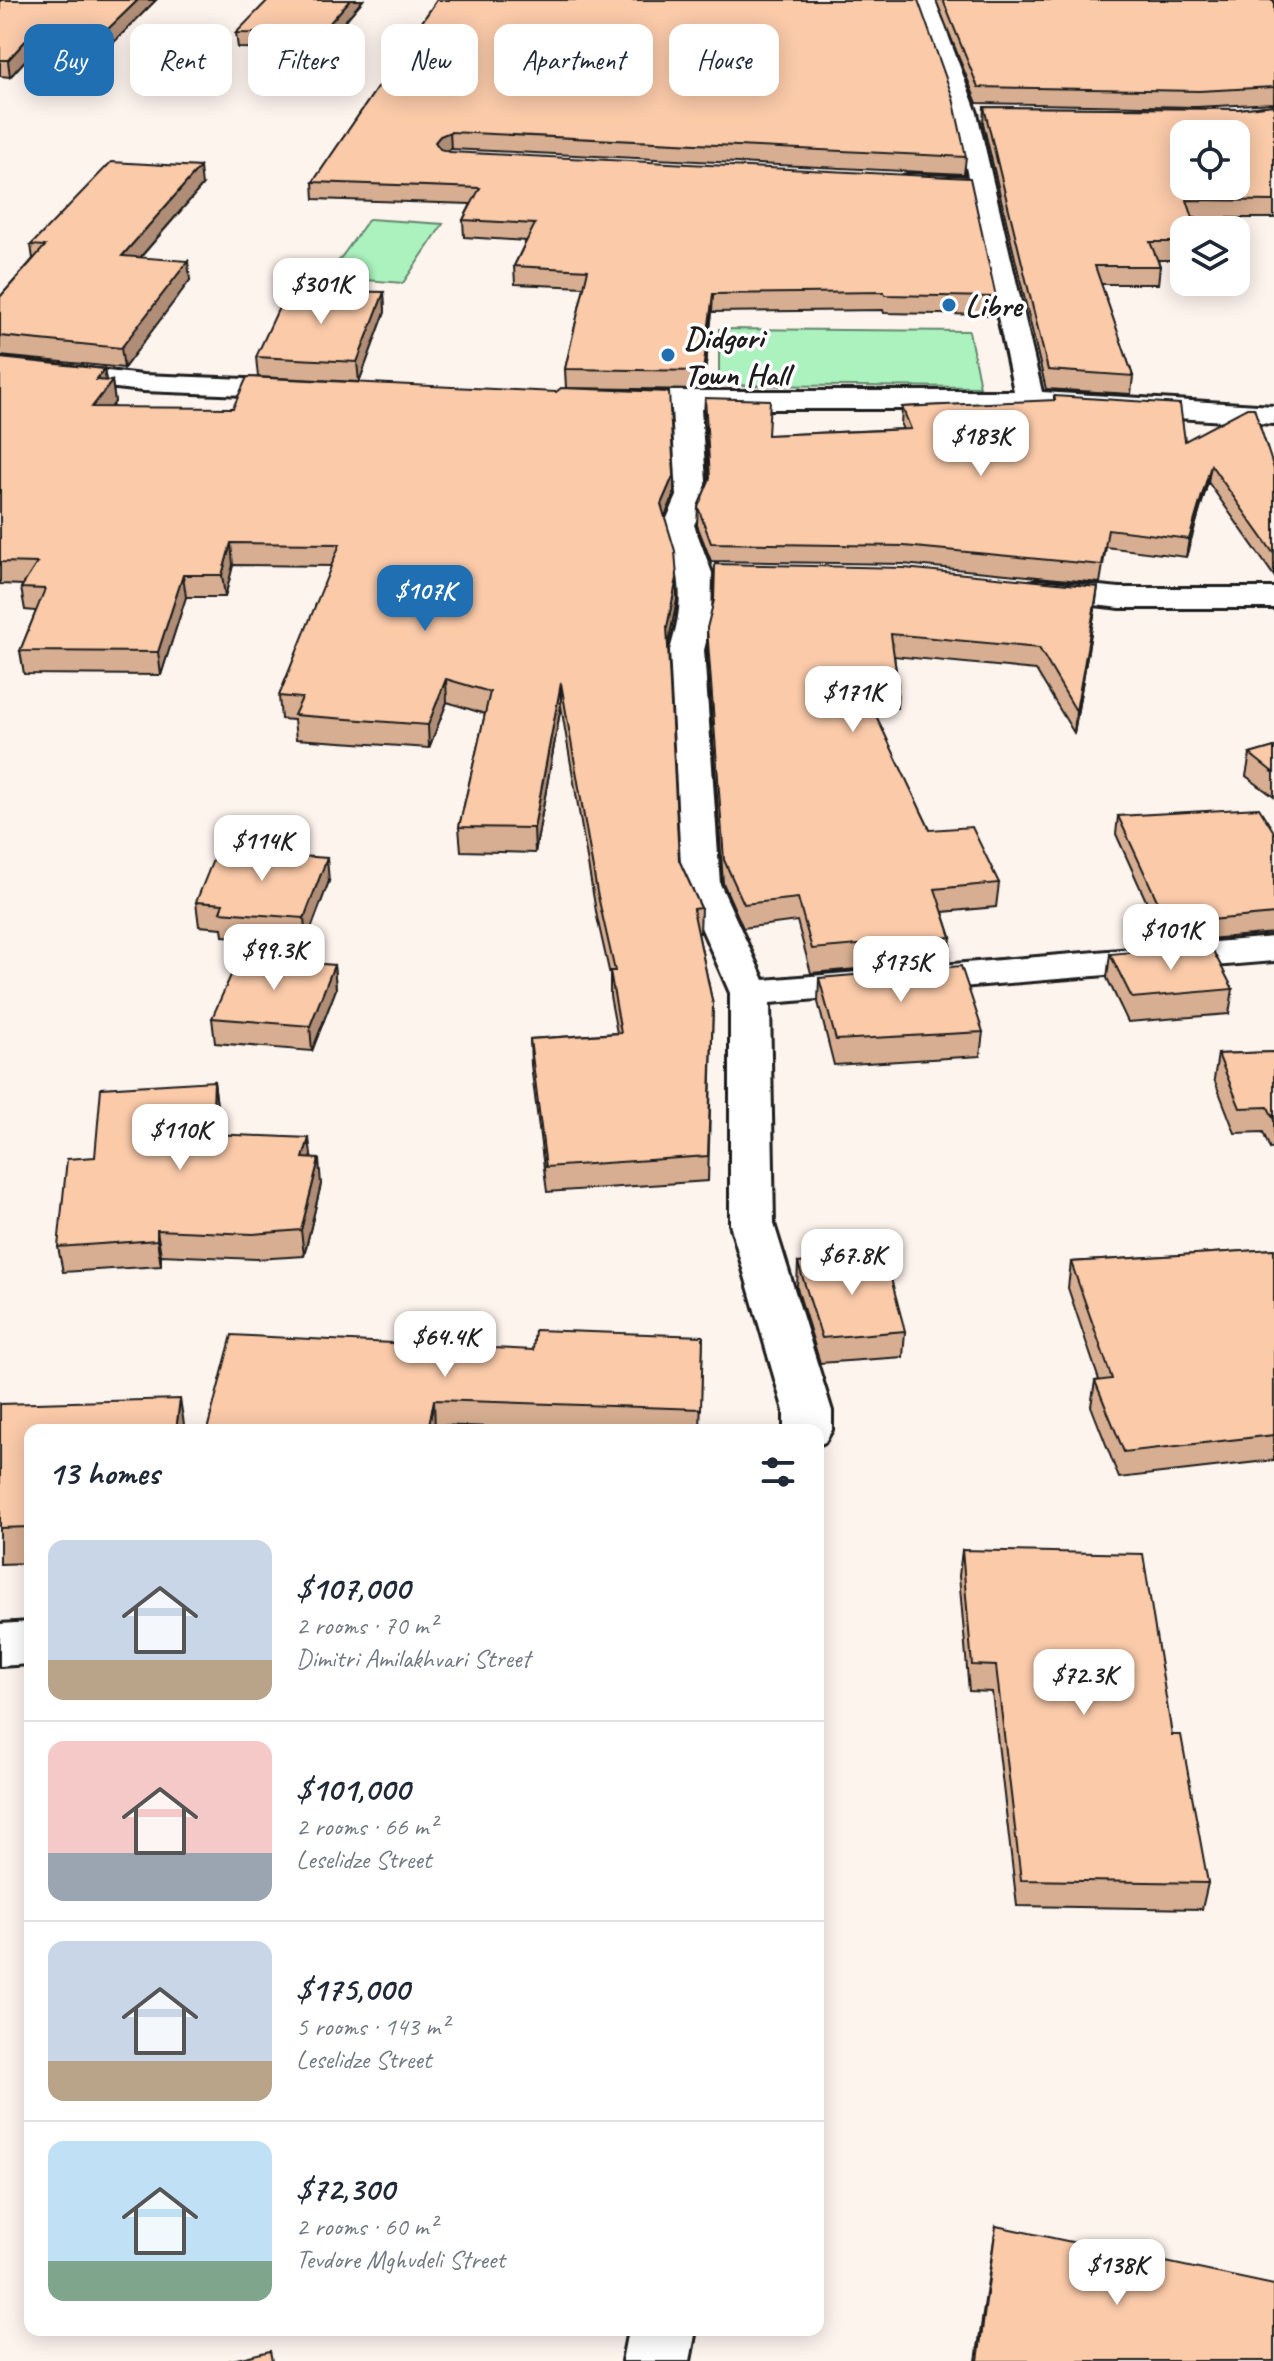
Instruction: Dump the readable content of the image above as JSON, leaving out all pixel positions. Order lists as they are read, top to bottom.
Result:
{
  "places": ["Libre", "Didgori Town Hall"],
  "page": {
    "chip": [
      "Buy",
      "Rent",
      "Filters",
      "New",
      "Apartment",
      "House"
    ],
    "price": [
      "$301K",
      "$183K",
      "$107K",
      "$171K",
      "$114K",
      "$101K",
      "$99.3K",
      "$175K",
      "$110K",
      "$67.8K",
      "$64.4K",
      "$72.3K",
      "$138K"
    ],
    "heading": "13 homes",
    "list": [
      {
        "name": "$107,000",
        "note": "2 rooms · 70 m² · Dimitri Amilakhvari Street"
      },
      {
        "name": "$101,000",
        "note": "2 rooms · 66 m² · Leselidze Street"
      },
      {
        "name": "$175,000",
        "note": "5 rooms · 143 m² · Leselidze Street"
      },
      {
        "name": "$72,300",
        "note": "2 rooms · 60 m² · Tevdore Mghvdeli Street"
      }
    ]
  }
}
